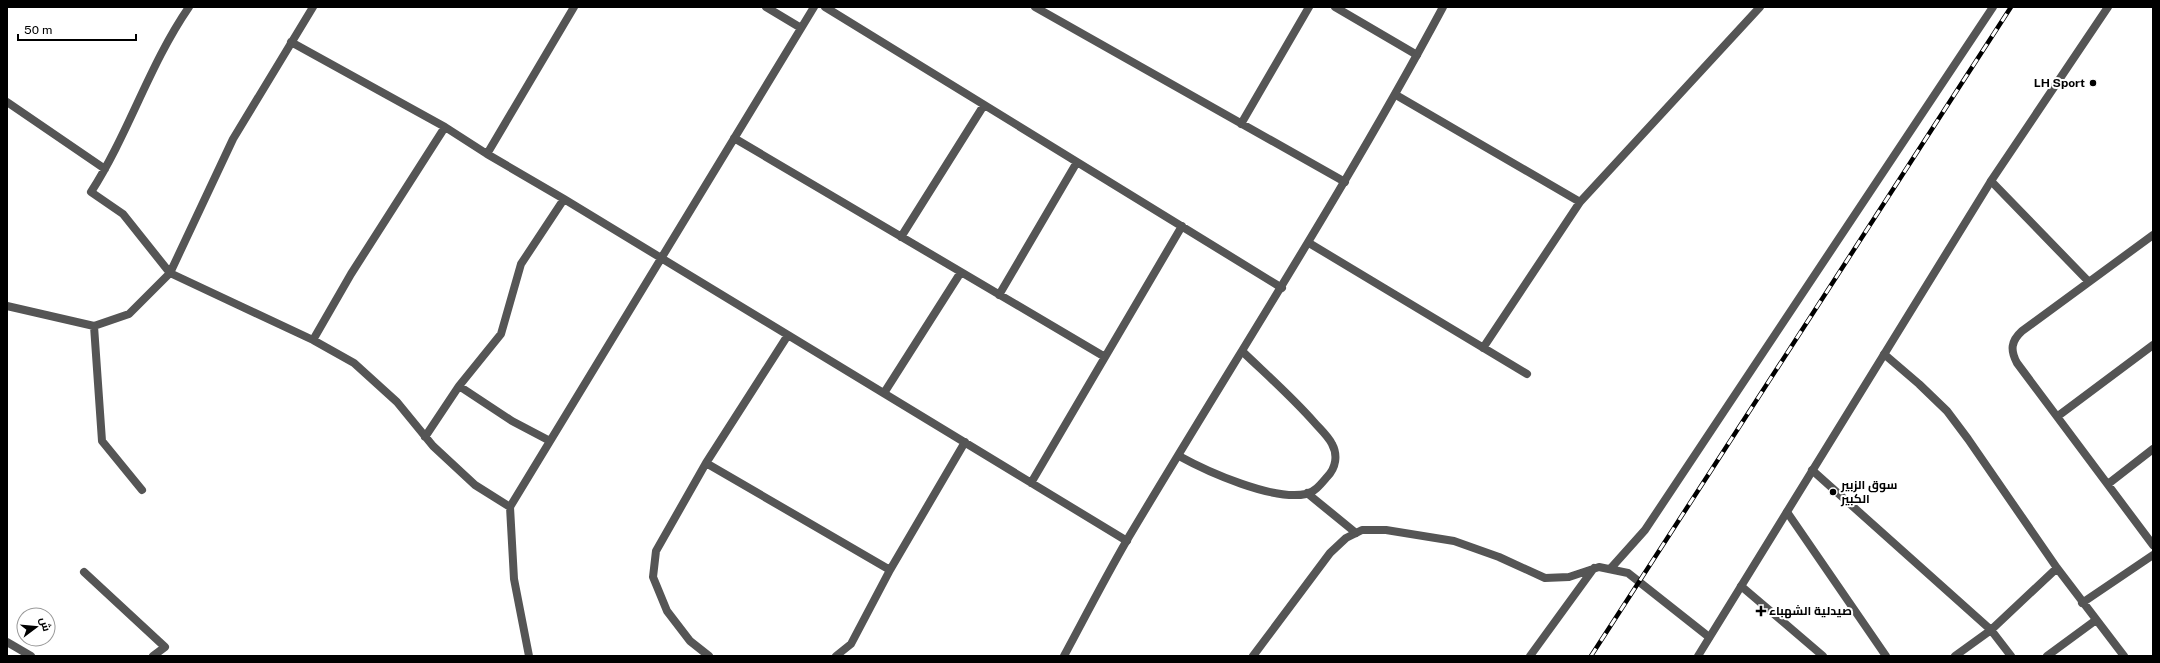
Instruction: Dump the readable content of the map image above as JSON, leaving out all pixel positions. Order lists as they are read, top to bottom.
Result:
{
  "places": {
    "other": ["LH Sport", "سوق الزبير الكبير"],
    "health": ["صيدلية الشهباء"]
  },
  "scale_bar": "50 m",
  "north": "right"
}
